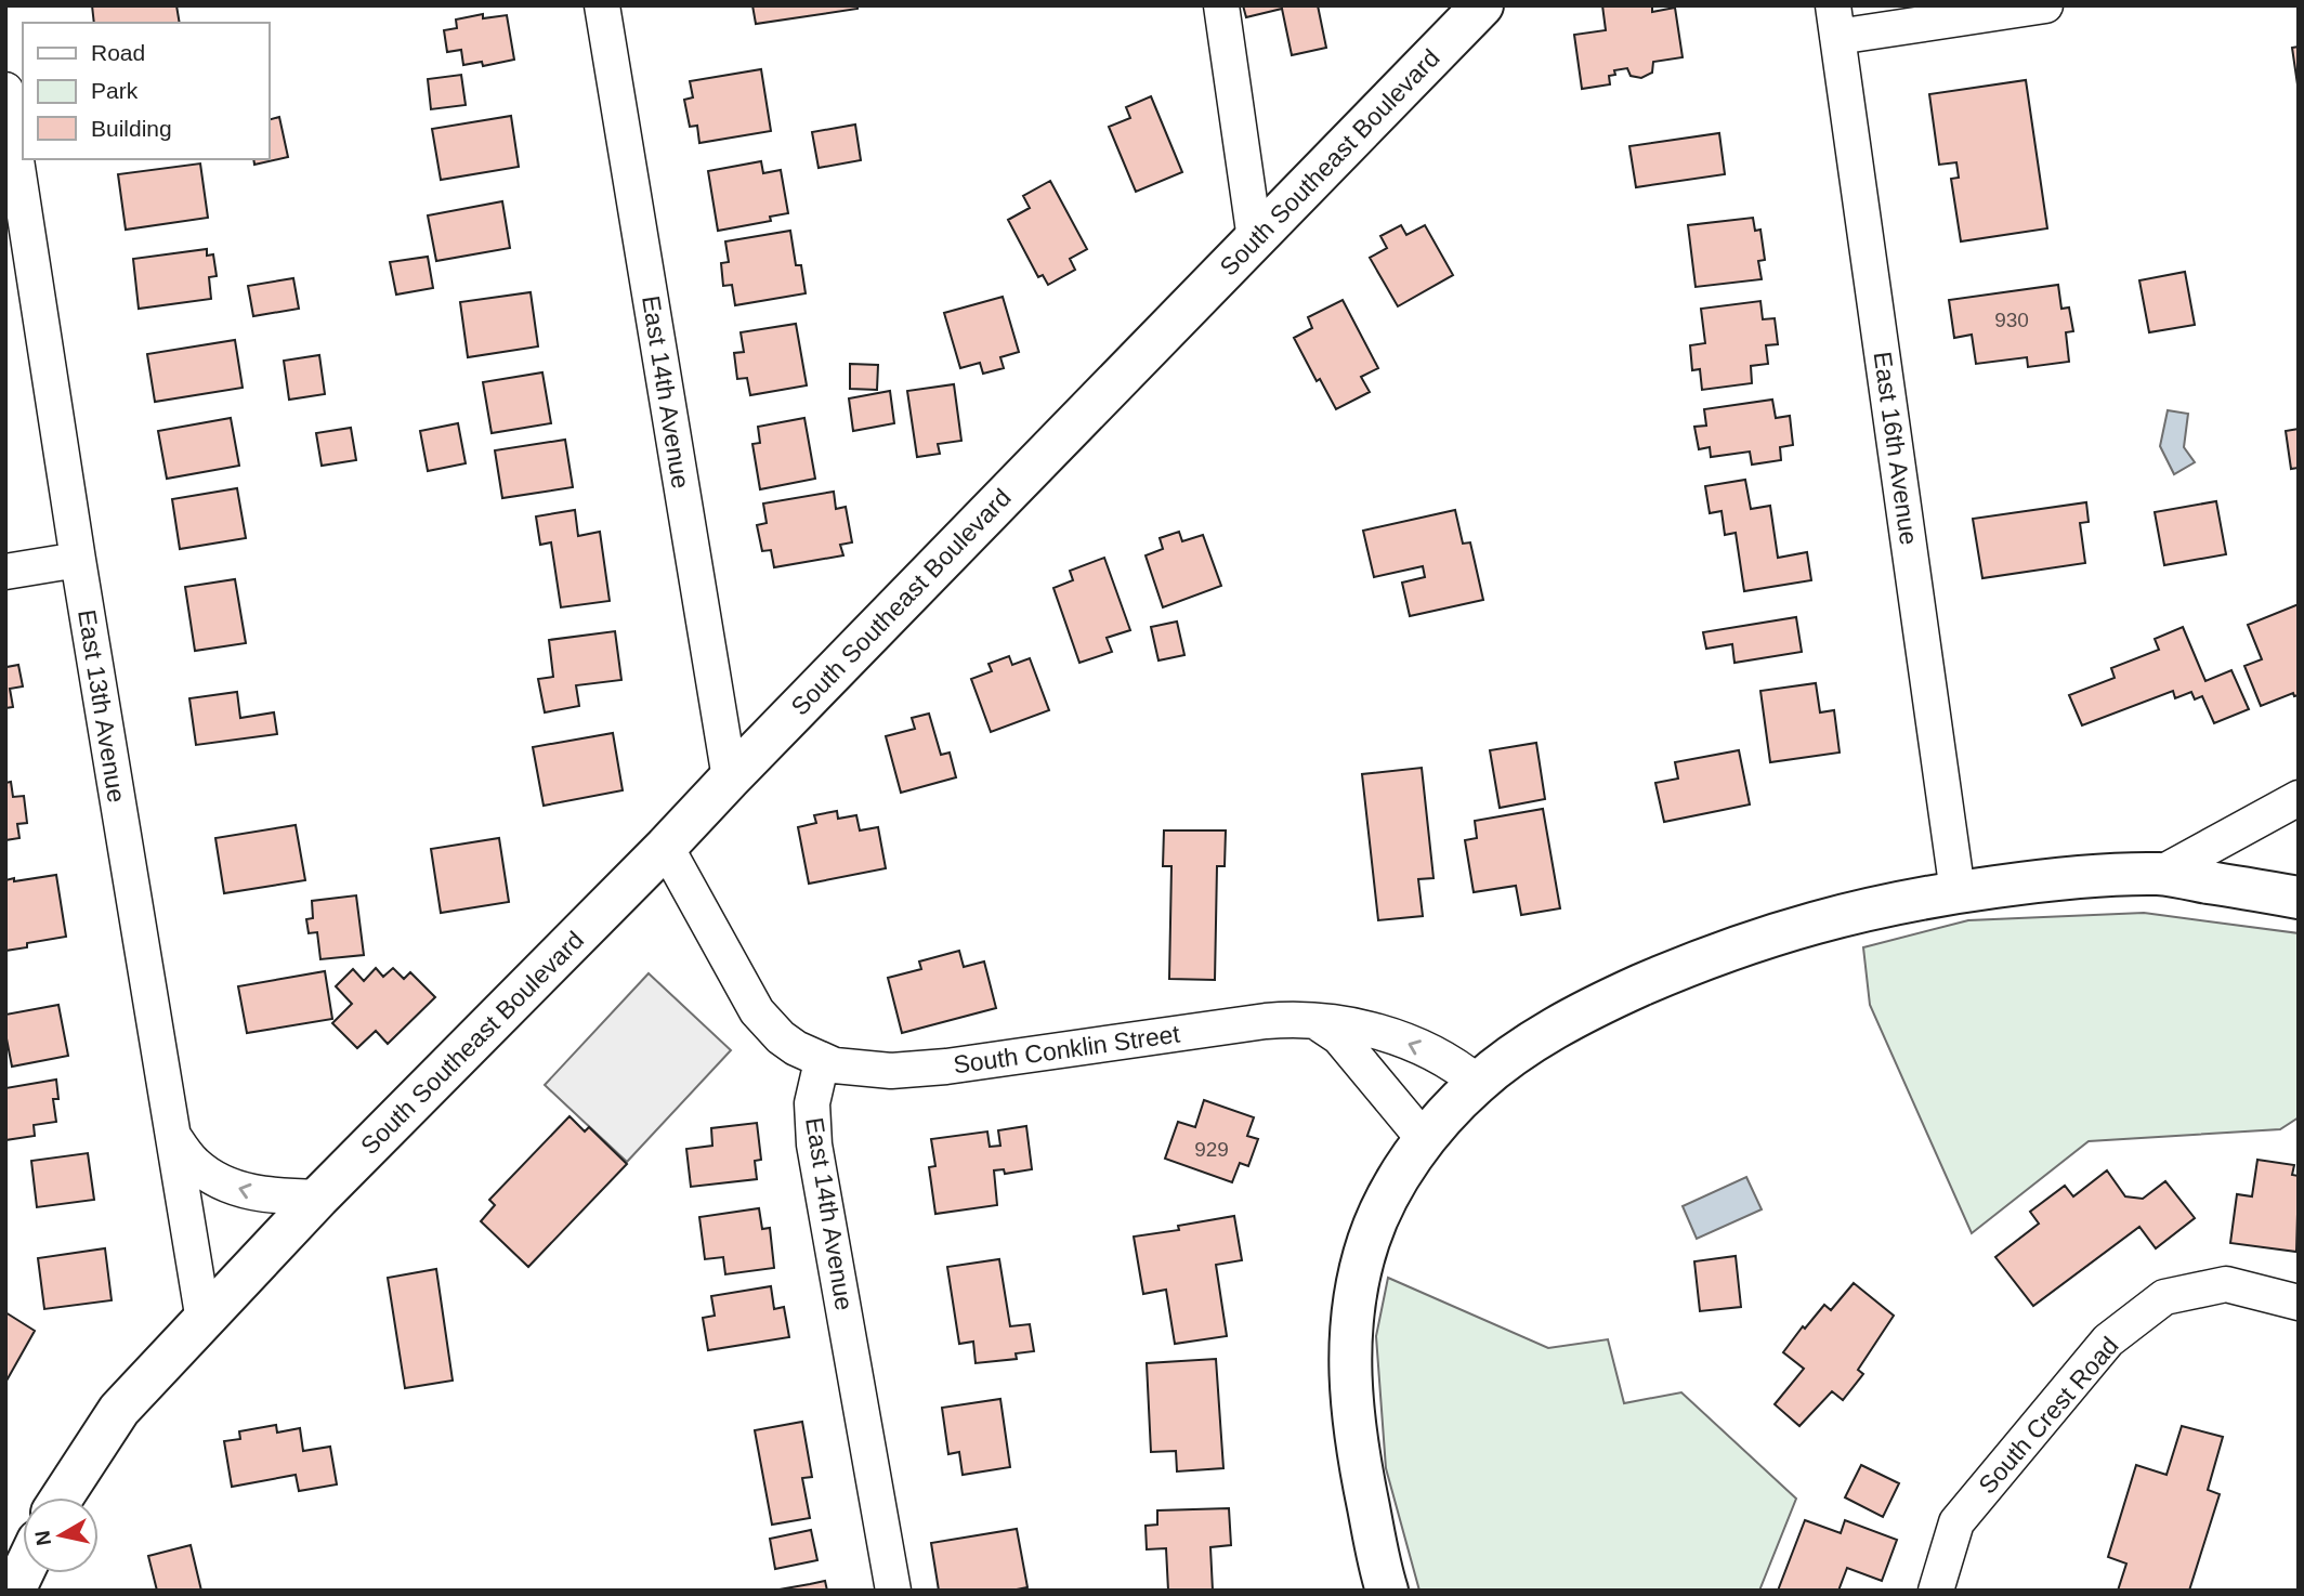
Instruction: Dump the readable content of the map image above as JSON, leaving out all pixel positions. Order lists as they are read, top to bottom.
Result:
{
  "streets": {
    "street": [
      "South Southeast Boulevard",
      "East 14th Avenue",
      "East 16th Avenue",
      "East 13th Avenue",
      "South Conklin Street",
      "South Crest Road"
    ]
  },
  "crossings": [
    ["South Southeast Boulevard", "East 14th Avenue"],
    ["South Southeast Boulevard", "East 13th Avenue"],
    ["East 14th Avenue", "South Conklin Street"]
  ],
  "house_numbers": ["930", "929"],
  "legend": ["Road", "Park", "Building"],
  "north": "left"
}
